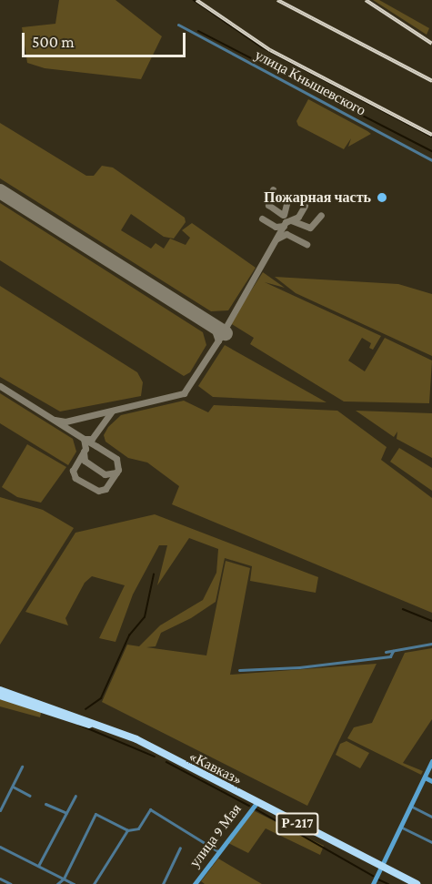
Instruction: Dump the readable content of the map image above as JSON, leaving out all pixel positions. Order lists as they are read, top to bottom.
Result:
{
  "streets": {
    "highway": ["«Кавказ»", "Р-217"],
    "main road": ["улица 9 Мая"],
    "street": ["улица Кнышевского"]
  },
  "crossings": [
    ["«Кавказ»", "Р-217"],
    ["«Кавказ»", "улица 9 Мая"]
  ],
  "places": ["Пожарная часть"],
  "scale_bar": "500 m"
}
